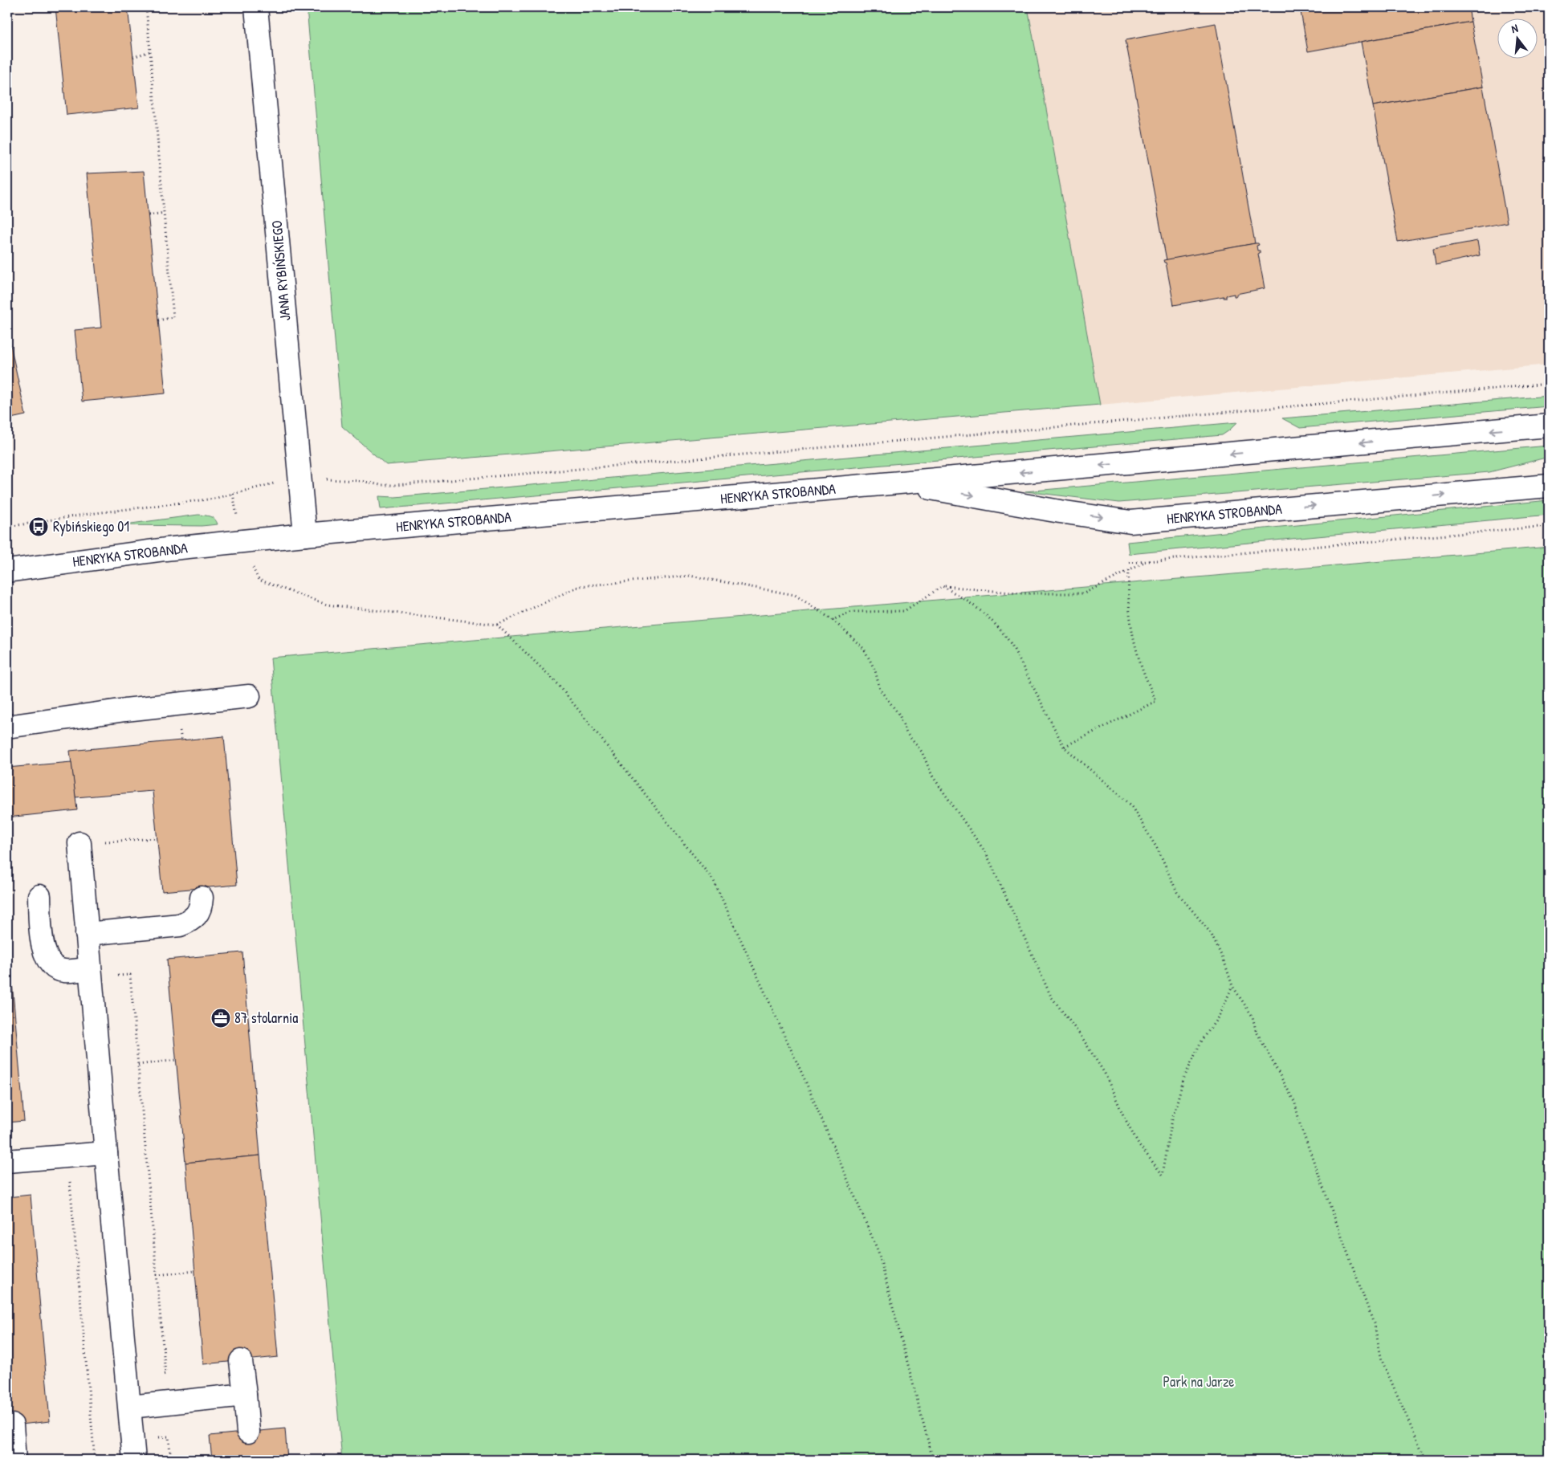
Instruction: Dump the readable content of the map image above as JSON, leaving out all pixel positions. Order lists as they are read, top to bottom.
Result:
{
  "streets": {
    "street": ["JANA RYBIŃSKIEGO", "HENRYKA STROBANDA"]
  },
  "crossings": [
    ["JANA RYBIŃSKIEGO", "HENRYKA STROBANDA"]
  ],
  "parks": ["Park na Jarze"],
  "places": {
    "bus stop": ["Rybińskiego 01"],
    "office": ["87 stolarnia"]
  },
  "north": "top"
}
